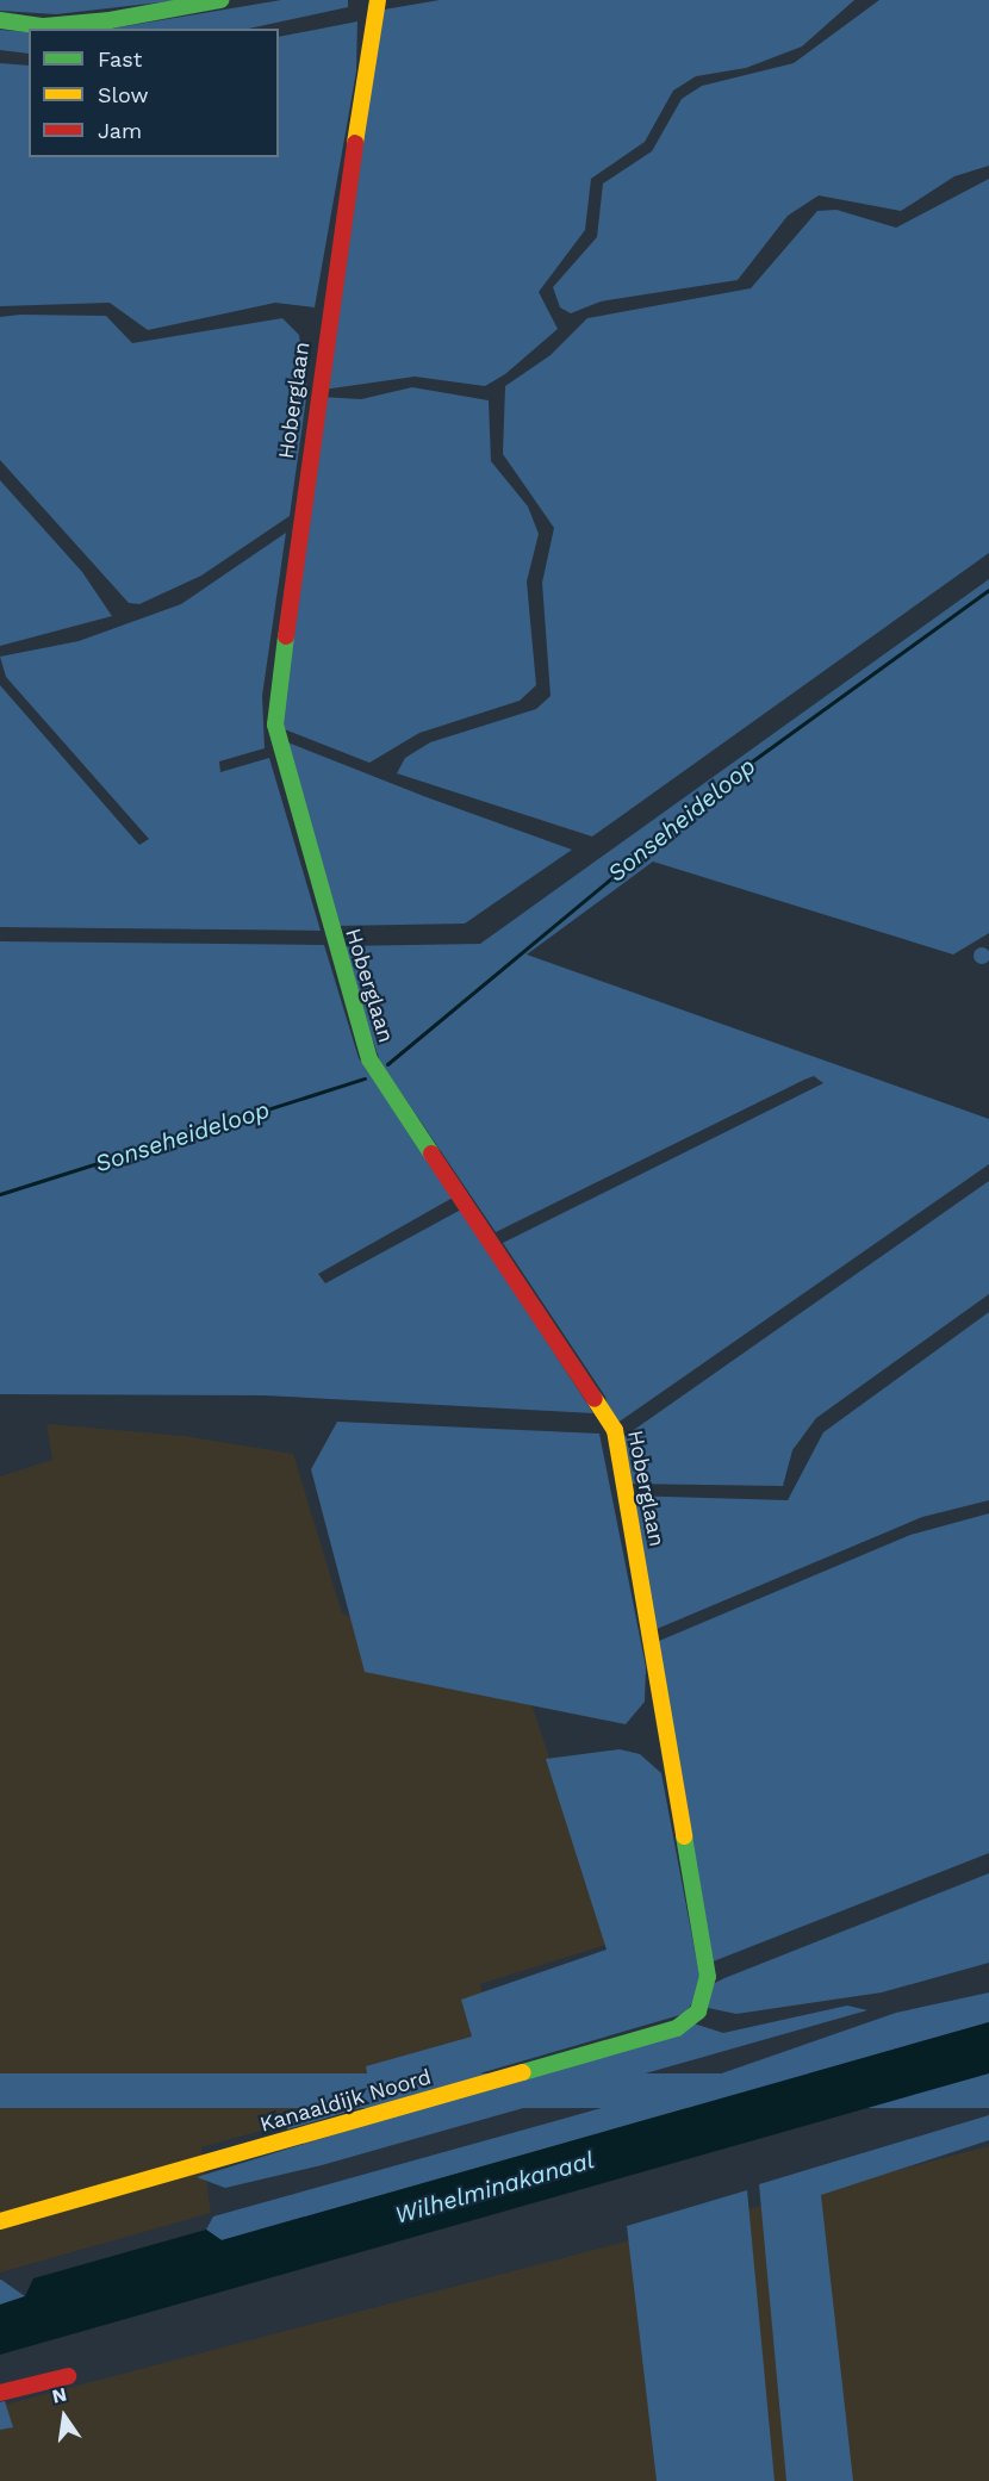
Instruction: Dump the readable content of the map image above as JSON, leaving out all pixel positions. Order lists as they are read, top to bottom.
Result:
{
  "streets": {
    "street": ["Hoberglaan", "Kanaaldijk Noord"]
  },
  "crossings": [
    ["Hoberglaan", "Kanaaldijk Noord"]
  ],
  "water": ["Sonseheideloop", "Wilhelminakanaal"],
  "legend": ["Fast", "Slow", "Jam"],
  "north": "top"
}
